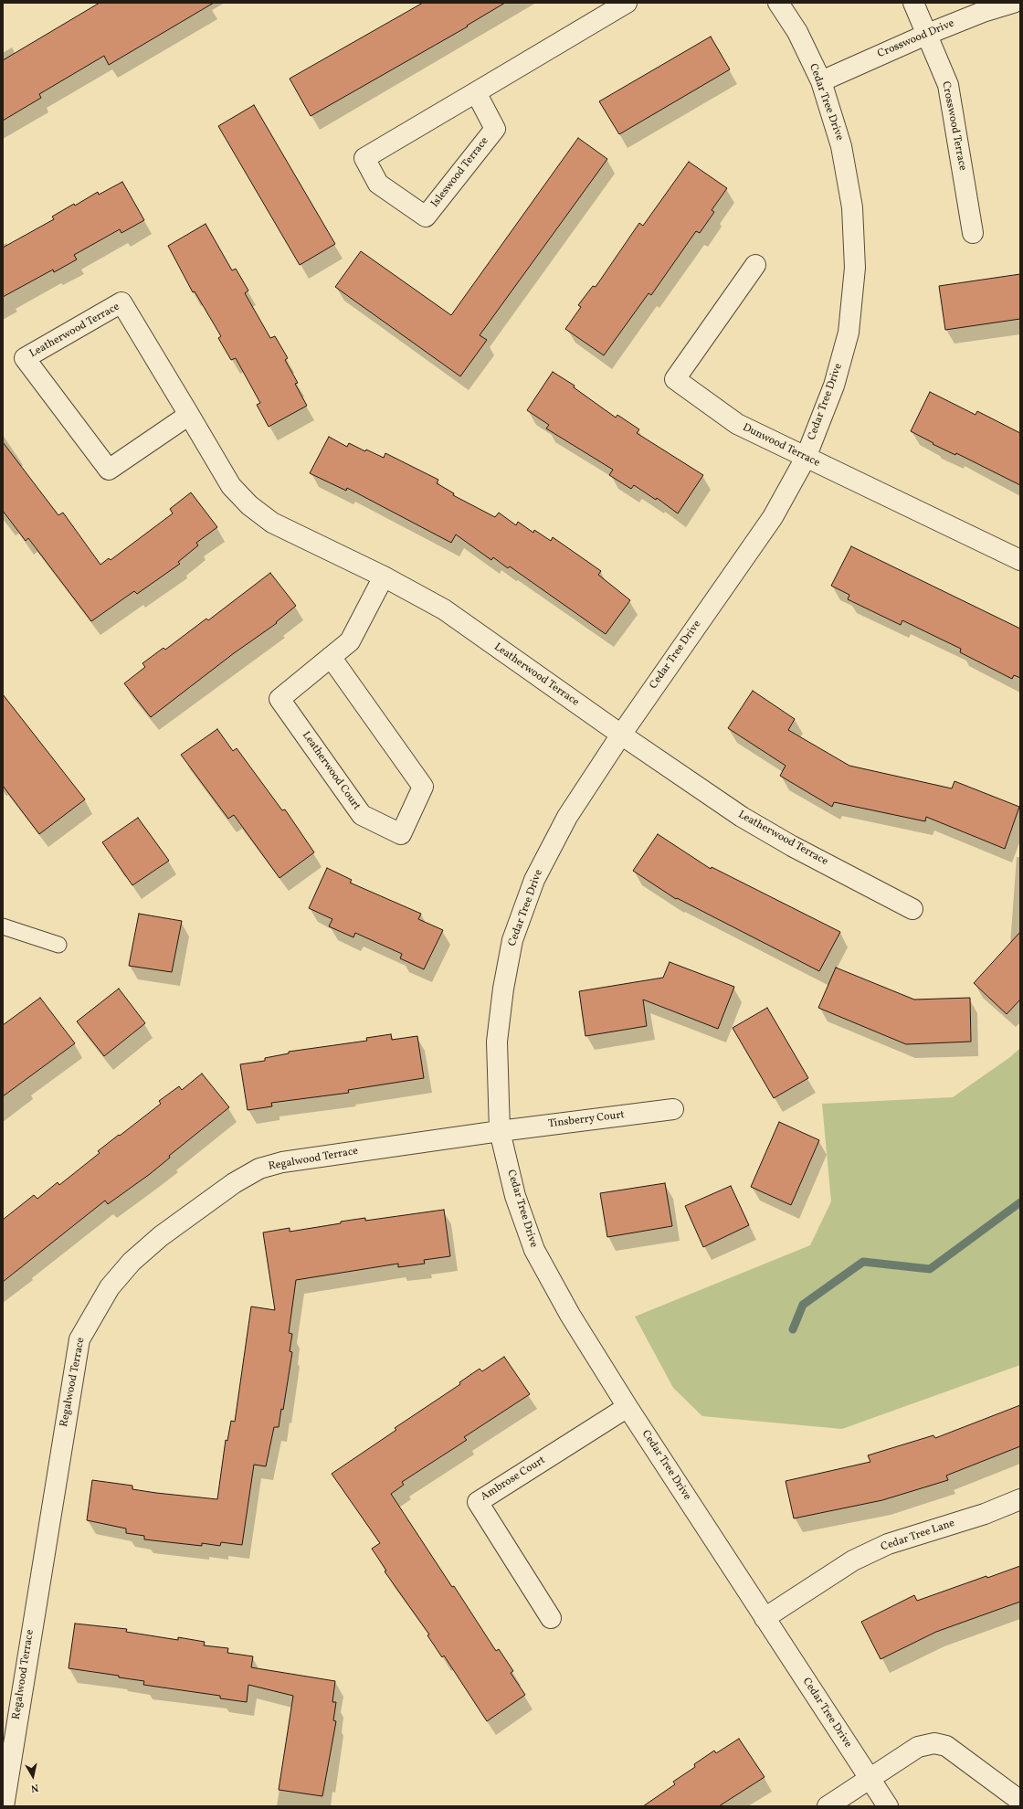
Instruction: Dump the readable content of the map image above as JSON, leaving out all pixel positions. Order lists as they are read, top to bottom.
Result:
{
  "streets": {
    "street": [
      "Crosswood Drive",
      "Cedar Tree Drive",
      "Crosswood Terrace",
      "Isleswood Terrace",
      "Leatherwood Terrace",
      "Dunwood Terrace",
      "Leatherwood Court",
      "Tinsberry Court",
      "Regalwood Terrace",
      "Ambrose Court",
      "Cedar Tree Lane"
    ]
  },
  "crossings": [
    ["Crosswood Drive", "Cedar Tree Drive"],
    ["Crosswood Drive", "Crosswood Terrace"],
    ["Cedar Tree Drive", "Leatherwood Terrace"],
    ["Cedar Tree Drive", "Dunwood Terrace"],
    ["Cedar Tree Drive", "Tinsberry Court"],
    ["Cedar Tree Drive", "Regalwood Terrace"],
    ["Cedar Tree Drive", "Ambrose Court"],
    ["Cedar Tree Drive", "Cedar Tree Lane"],
    ["Leatherwood Terrace", "Leatherwood Court"],
    ["Tinsberry Court", "Regalwood Terrace"]
  ],
  "north": "bottom"
}
